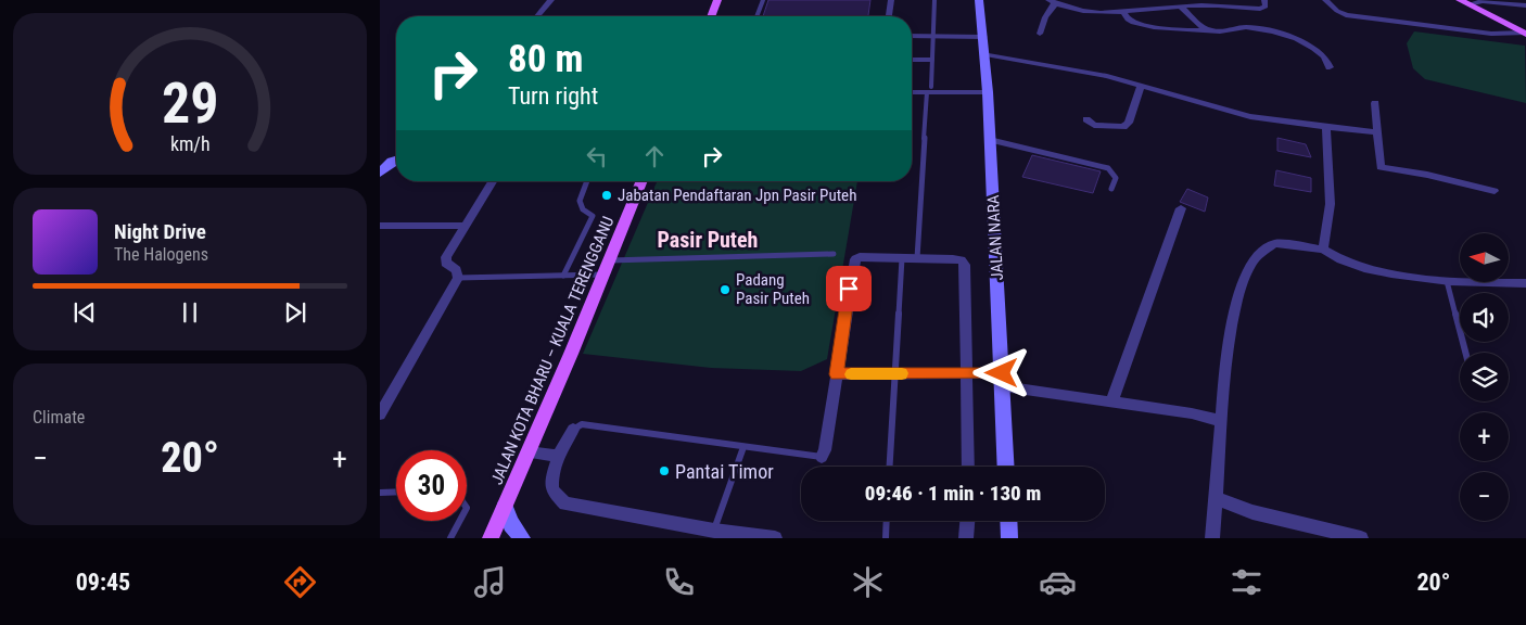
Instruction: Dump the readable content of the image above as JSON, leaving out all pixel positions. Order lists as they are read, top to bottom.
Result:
{
  "streets": {
    "main road": ["JALAN NARA", "JALAN KOTA BHARU – KUALA TERENGGANU"]
  },
  "districts": ["Pasir Puteh"],
  "places": ["Jabatan Pendaftaran Jpn Pasir Puteh", "Padang Pasir Puteh", "Pantai Timor"],
  "north": "left",
  "page": {
    "turn": ["80 m", "Turn right"],
    "song": ["Night Drive", "The Halogens"],
    "map_buttons": ["+", "−"],
    "tile": "Climate",
    "heat": ["−", "20°", "+"],
    "limit": "30",
    "trip": "09:46 · 1 min · 130 m",
    "tabs": ["09:45", "20°"],
    "gauge": ["29", "km/h"]
  }
}
